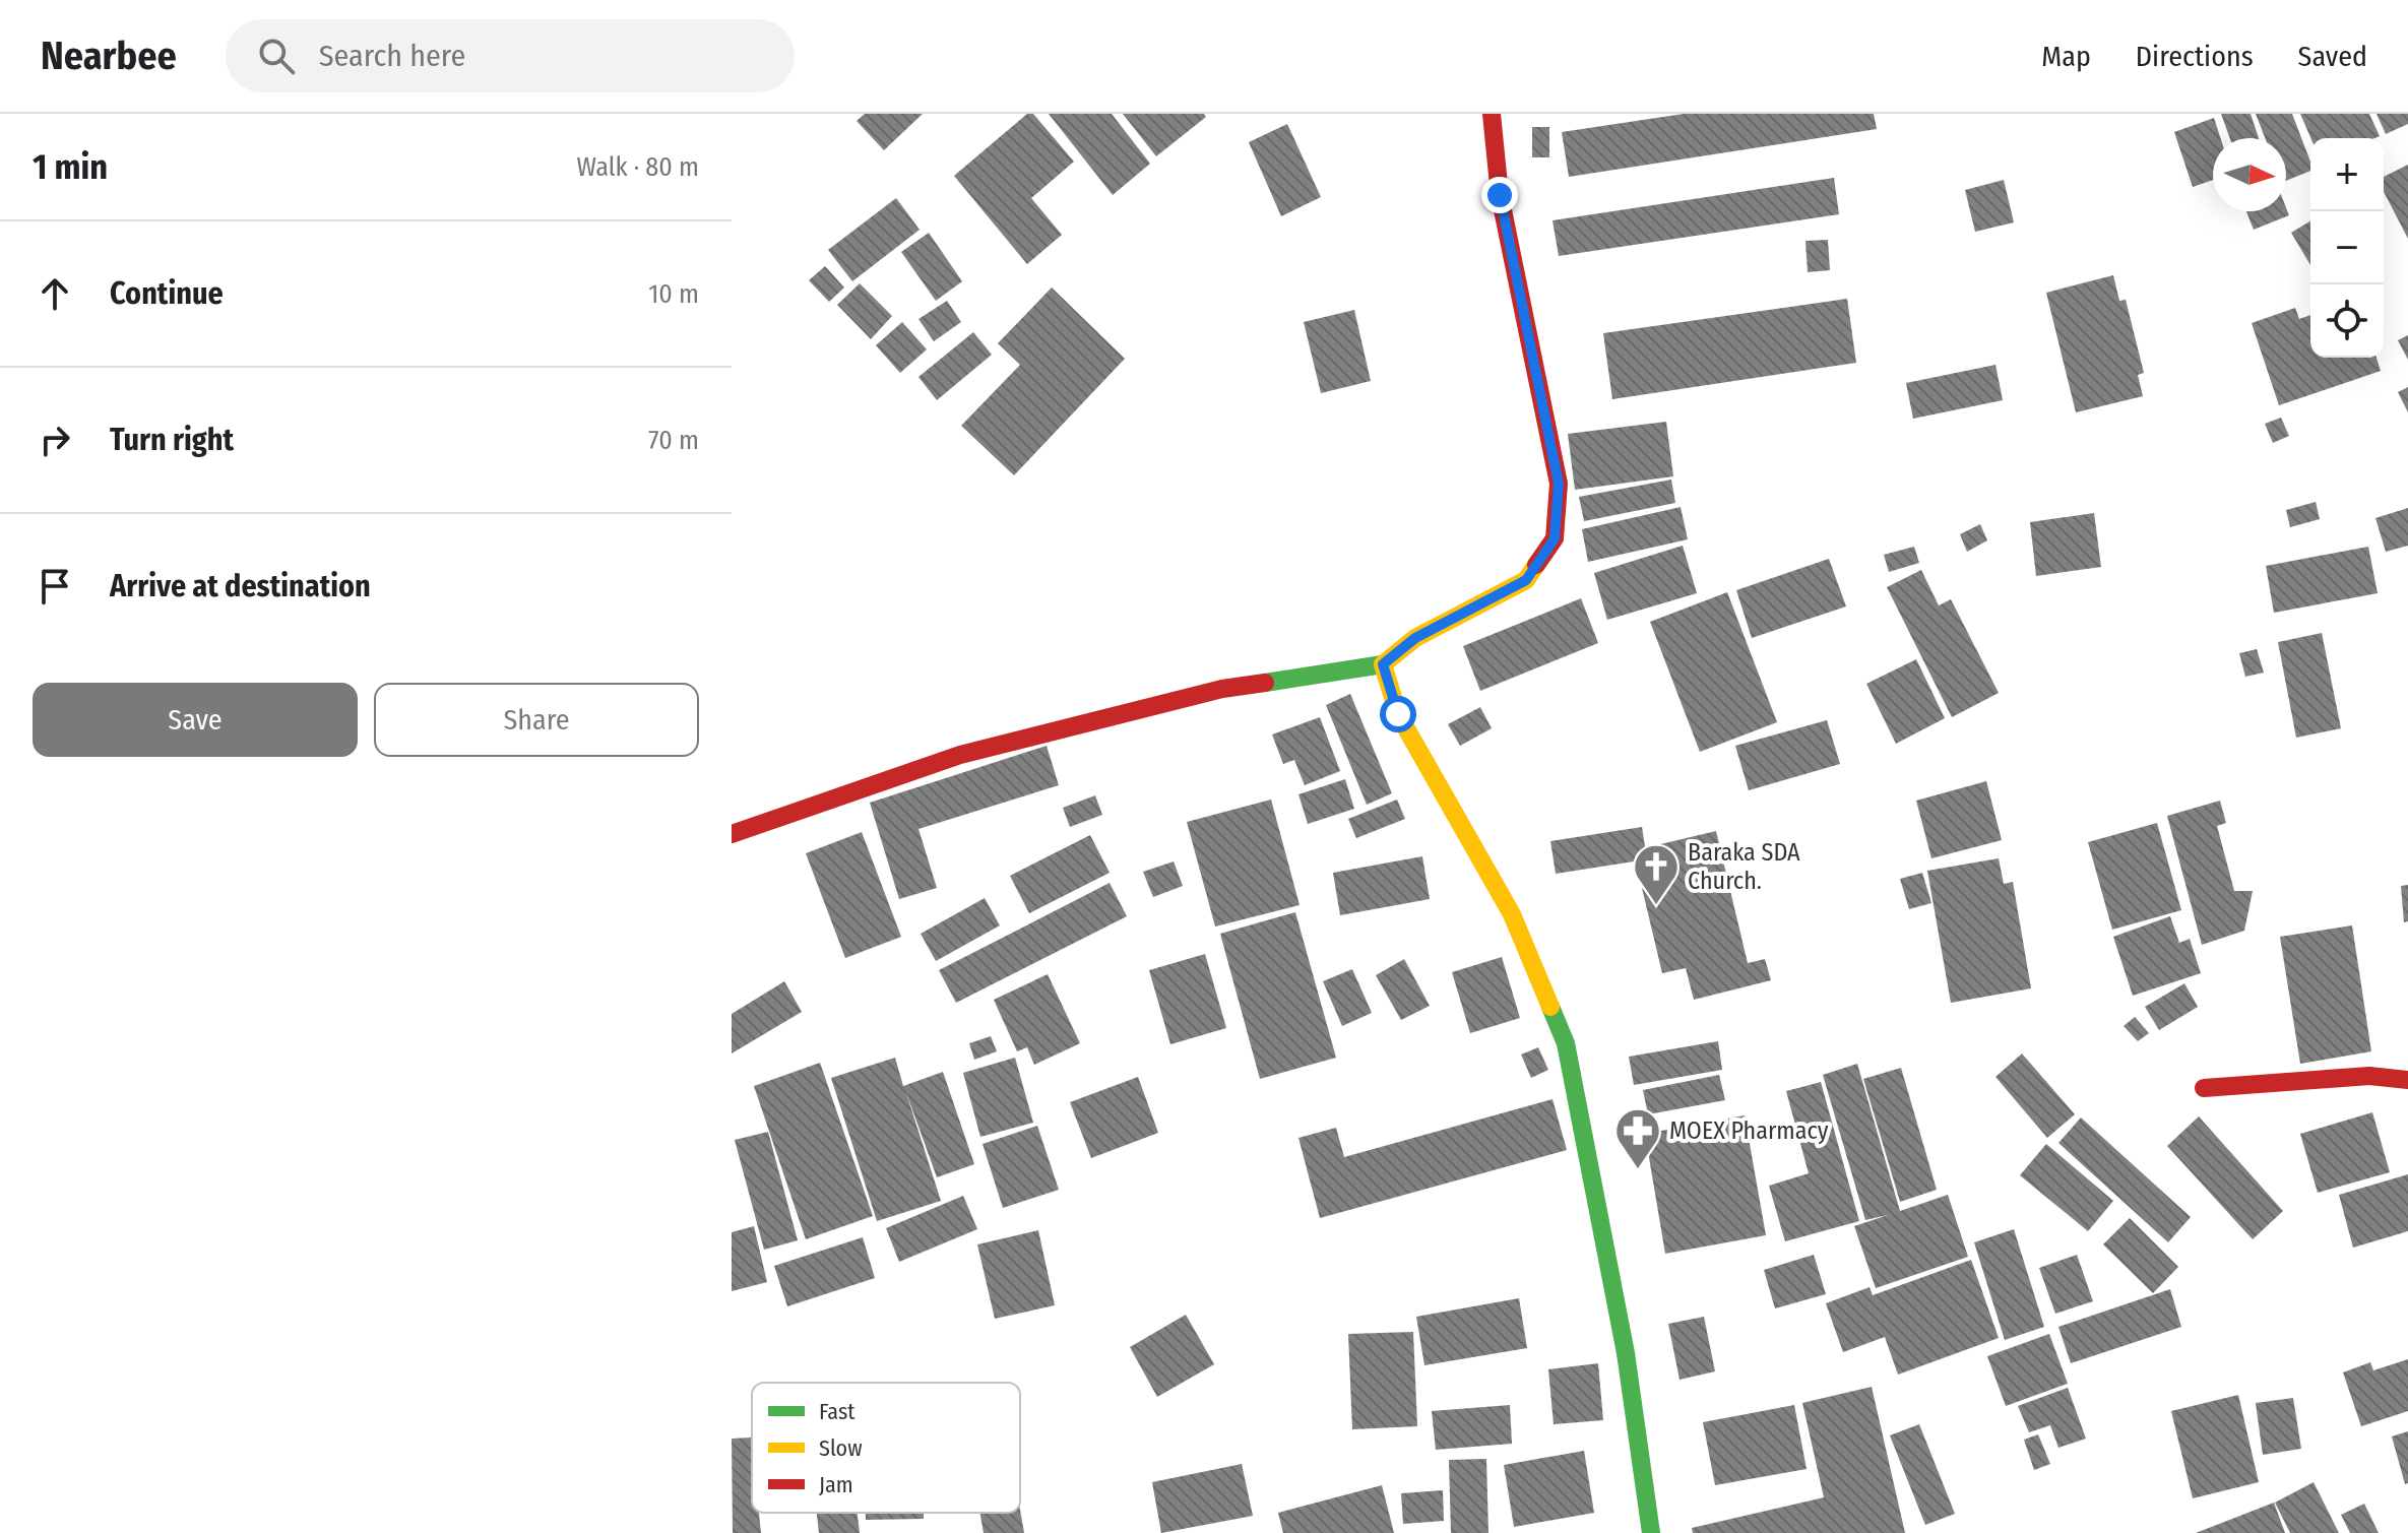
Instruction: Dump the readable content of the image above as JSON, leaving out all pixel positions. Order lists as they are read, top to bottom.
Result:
{
  "places": {
    "church": ["Baraka SDA Church."],
    "pharmacy": ["MOEX Pharmacy"]
  },
  "legend": ["Fast", "Slow", "Jam"],
  "north": "right",
  "page": {
    "header": "Nearbee",
    "search": "Search here",
    "nav": ["Map", "Directions", "Saved"],
    "heading": ["1 min", "Walk · 80 m"],
    "map_buttons": ["+", "−"],
    "list": [
      ["Continue", "10 m"],
      ["Turn right", "70 m"],
      "Arrive at destination"
    ],
    "buttons": ["Save", "Share"]
  }
}
